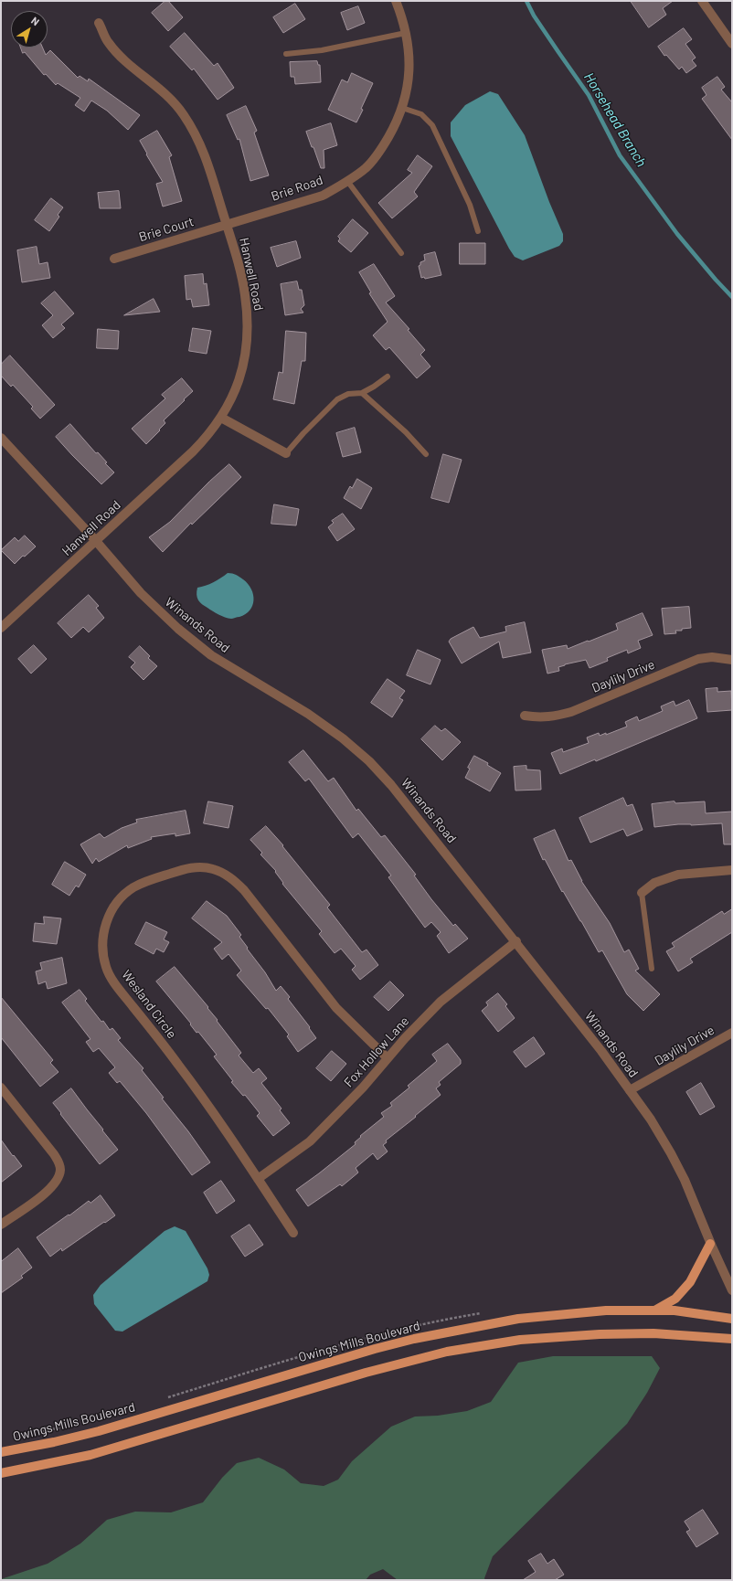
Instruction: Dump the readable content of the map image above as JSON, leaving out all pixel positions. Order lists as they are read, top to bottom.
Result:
{
  "streets": {
    "main road": ["Owings Mills Boulevard"],
    "street": [
      "Brie Road",
      "Brie Court",
      "Hanwell Road",
      "Winands Road",
      "Daylily Drive",
      "Wesland Circle",
      "Fox Hollow Lane"
    ]
  },
  "crossings": [
    ["Brie Road", "Brie Court"],
    ["Brie Road", "Hanwell Road"],
    ["Brie Court", "Hanwell Road"],
    ["Hanwell Road", "Winands Road"],
    ["Winands Road", "Daylily Drive"],
    ["Winands Road", "Fox Hollow Lane"],
    ["Wesland Circle", "Fox Hollow Lane"]
  ],
  "water": ["Horsehead Branch"],
  "north": "top right"
}
